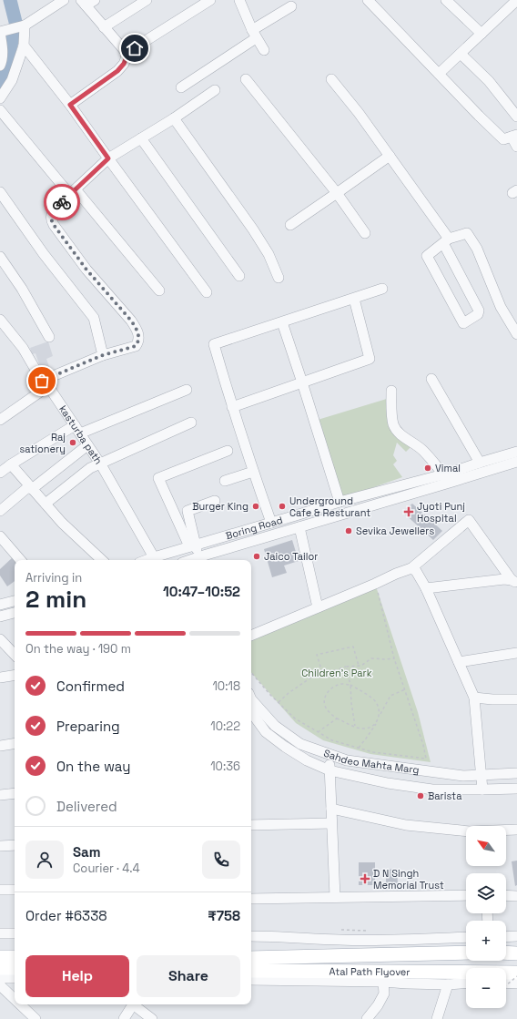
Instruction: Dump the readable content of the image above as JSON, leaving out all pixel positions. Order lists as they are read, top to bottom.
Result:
{
  "streets": {
    "main road": ["Atal Path Flyover"],
    "street": ["kasturba path", "Boring Road", "Sahdeo Mahta Marg"]
  },
  "crossings": [
    ["kasturba path", "Boring Road"]
  ],
  "parks": ["Children's Park"],
  "places": {
    "other": [
      "Raj sationery",
      "Vimal",
      "Burger King",
      "Underground Cafe & Resturant",
      "Sevika Jewellers",
      "Jaico Tailor",
      "Barista"
    ],
    "health": ["Jyoti Punj Hospital", "D N Singh Memorial Trust"]
  },
  "north": "top left",
  "page": {
    "heading": ["2 min", "Arriving in", "10:47–10:52"],
    "panel": [
      "Sam",
      "Courier · 4.4",
      "Order #6338",
      "₹758"
    ],
    "bar": "On the way · 190 m",
    "list": [
      ["Confirmed", "10:18"],
      ["Preparing", "10:22"],
      ["On the way", "10:36"],
      "Delivered"
    ],
    "map_buttons": ["+", "−"],
    "buttons": ["Help", "Share"]
  }
}
